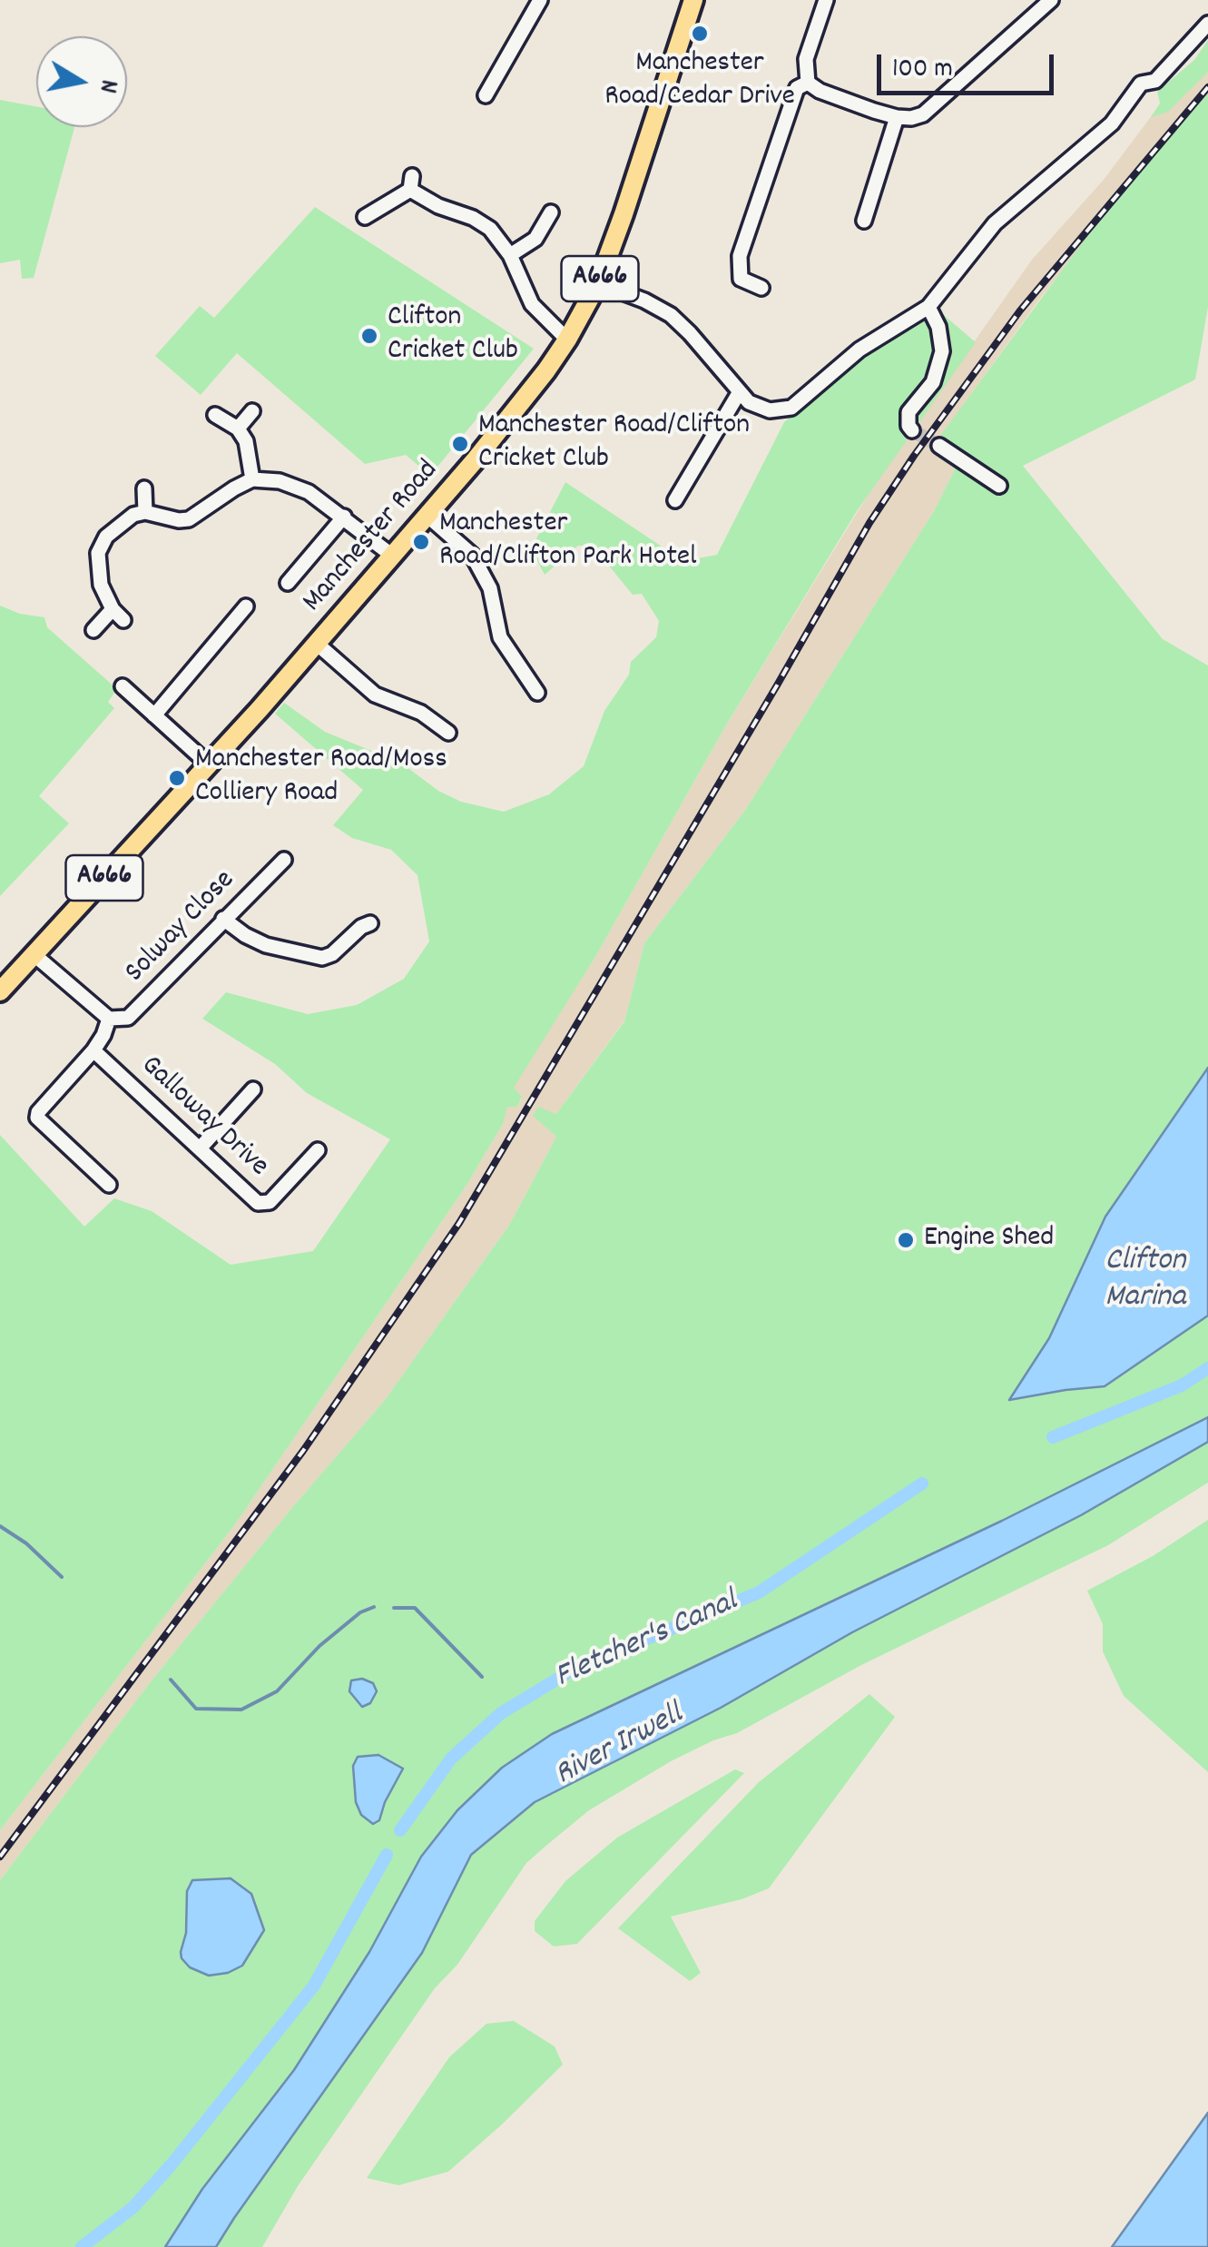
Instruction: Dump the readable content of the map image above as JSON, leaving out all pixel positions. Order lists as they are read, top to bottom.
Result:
{
  "streets": {
    "main road": ["A666", "Manchester Road"],
    "street": ["Solway Close", "Galloway Drive"]
  },
  "water": ["Clifton Marina", "Fletcher's Canal", "River Irwell"],
  "places": [
    "Manchester Road/Cedar Drive",
    "Clifton Cricket Club",
    "Manchester Road/Clifton Cricket Club",
    "Manchester Road/Clifton Park Hotel",
    "Manchester Road/Moss Colliery Road",
    "Engine Shed"
  ],
  "scale_bar": "100 m",
  "north": "right"
}
